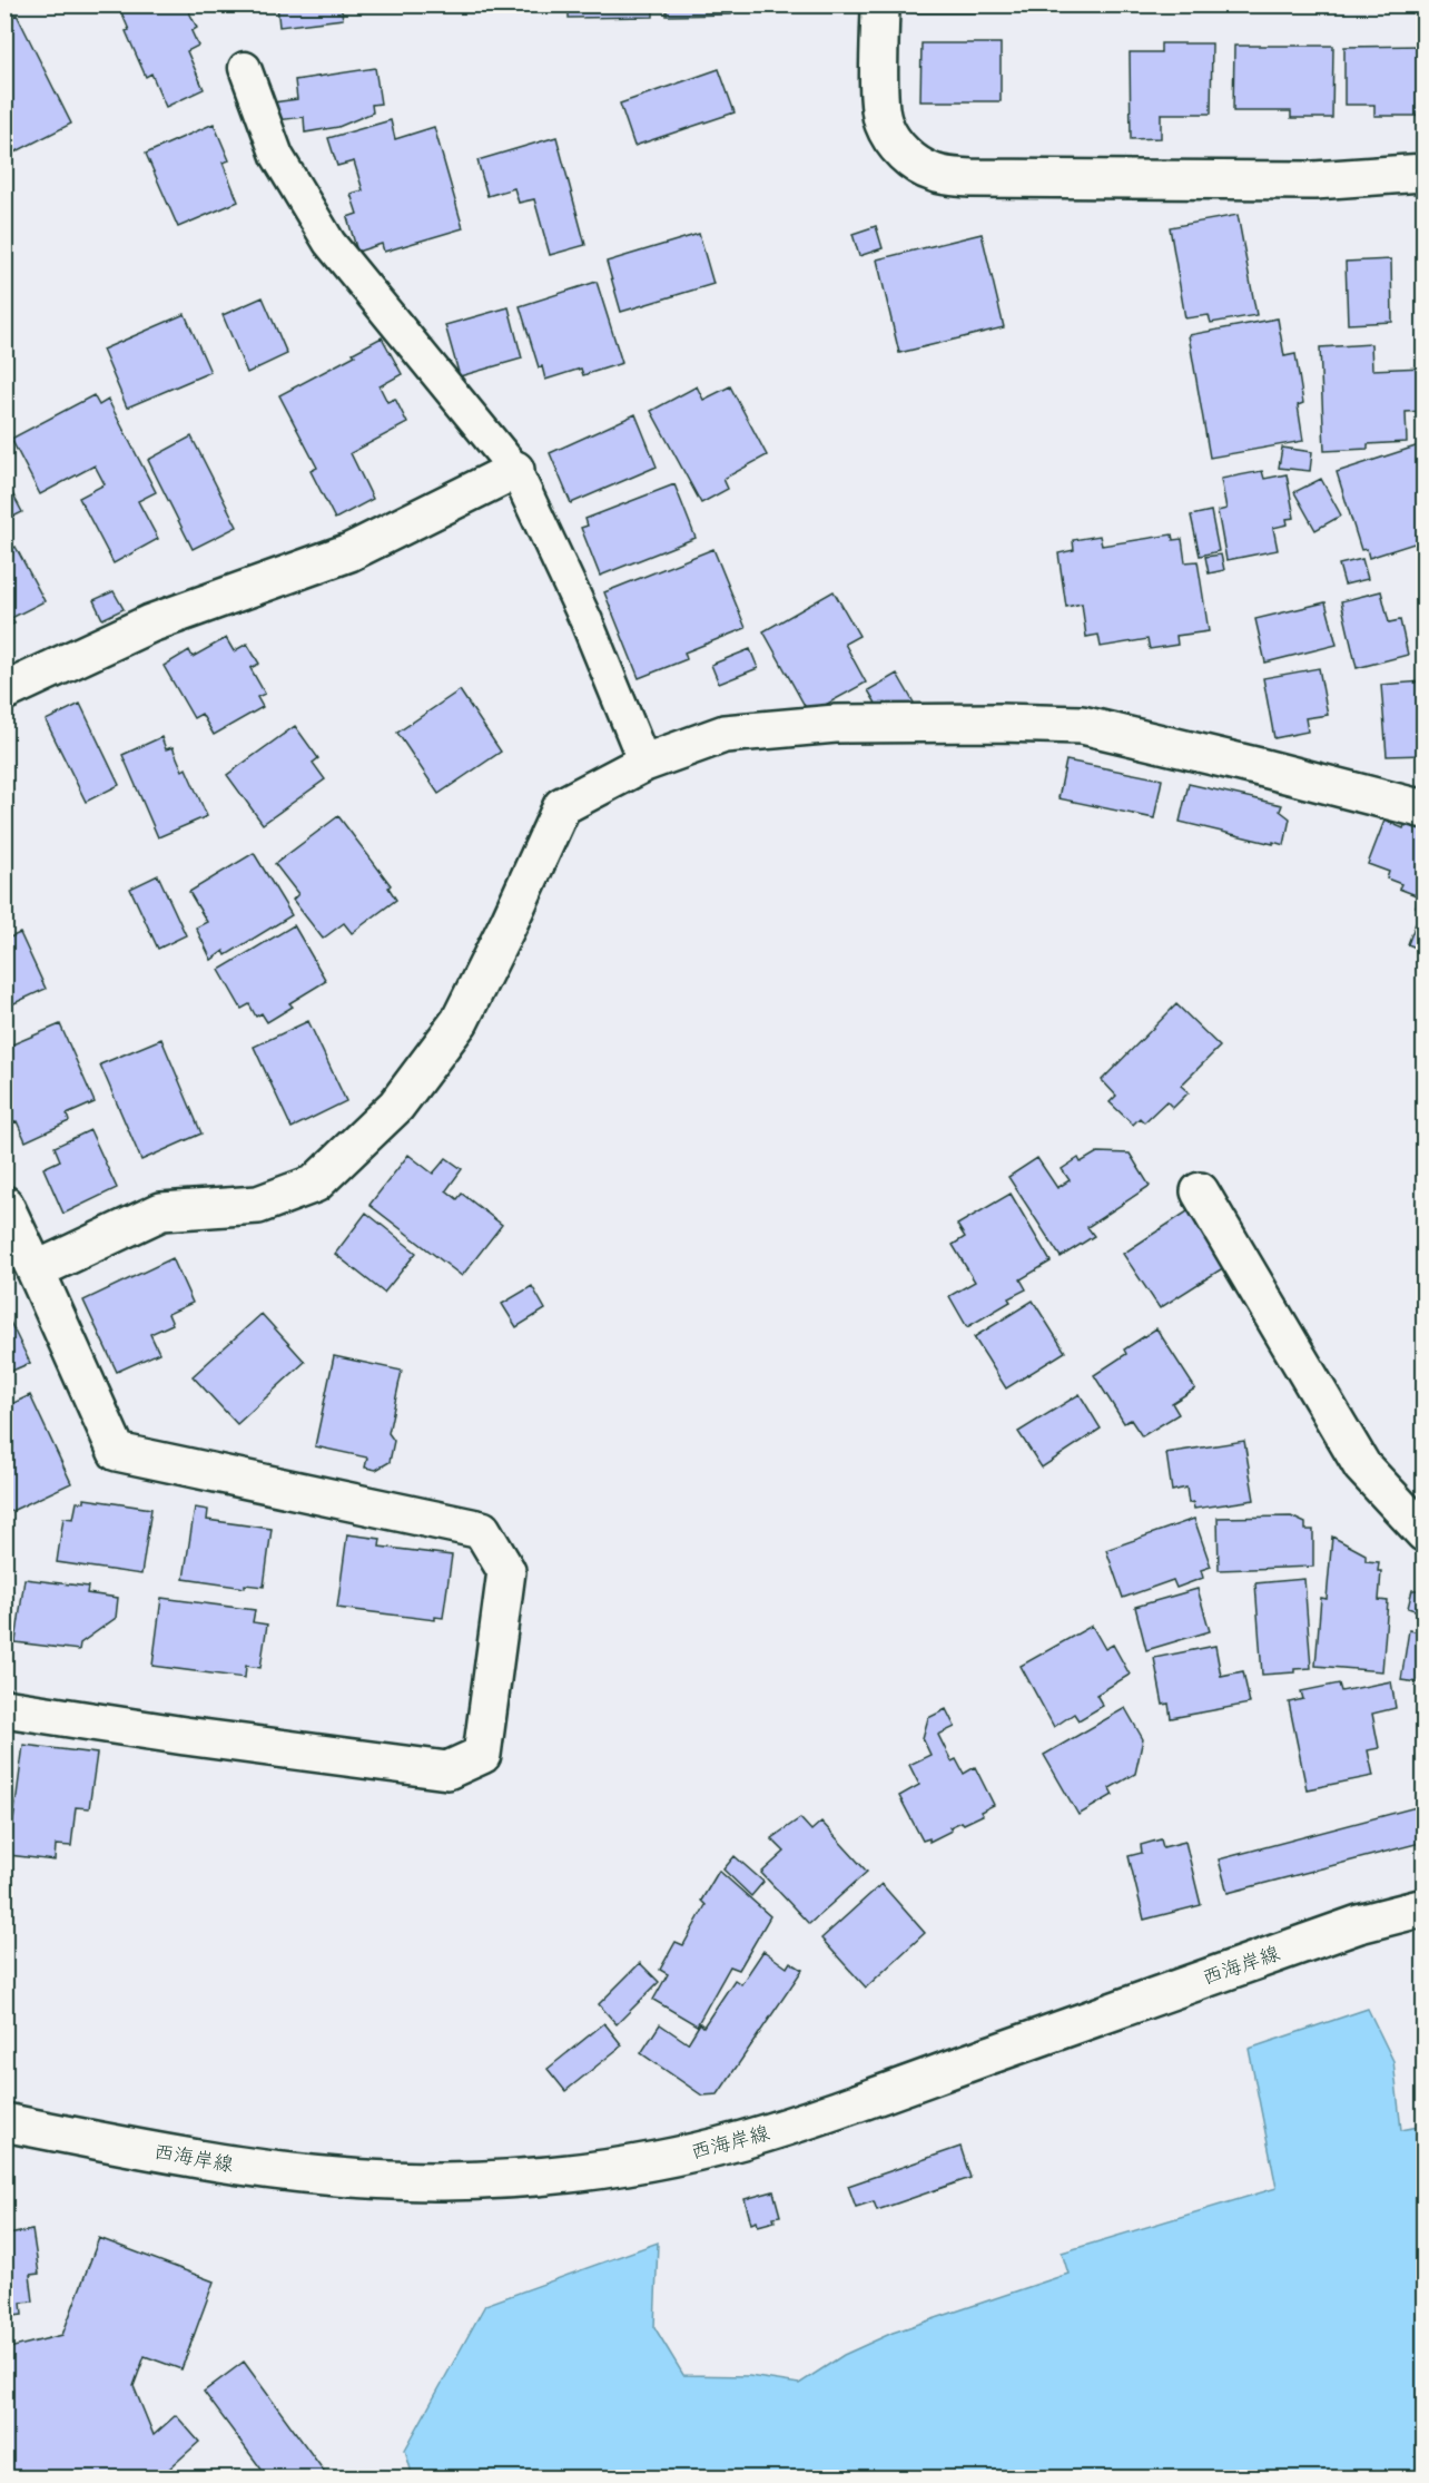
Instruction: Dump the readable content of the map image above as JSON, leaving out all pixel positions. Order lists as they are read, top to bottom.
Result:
{
  "streets": {
    "street": ["西海岸線"]
  }
}
